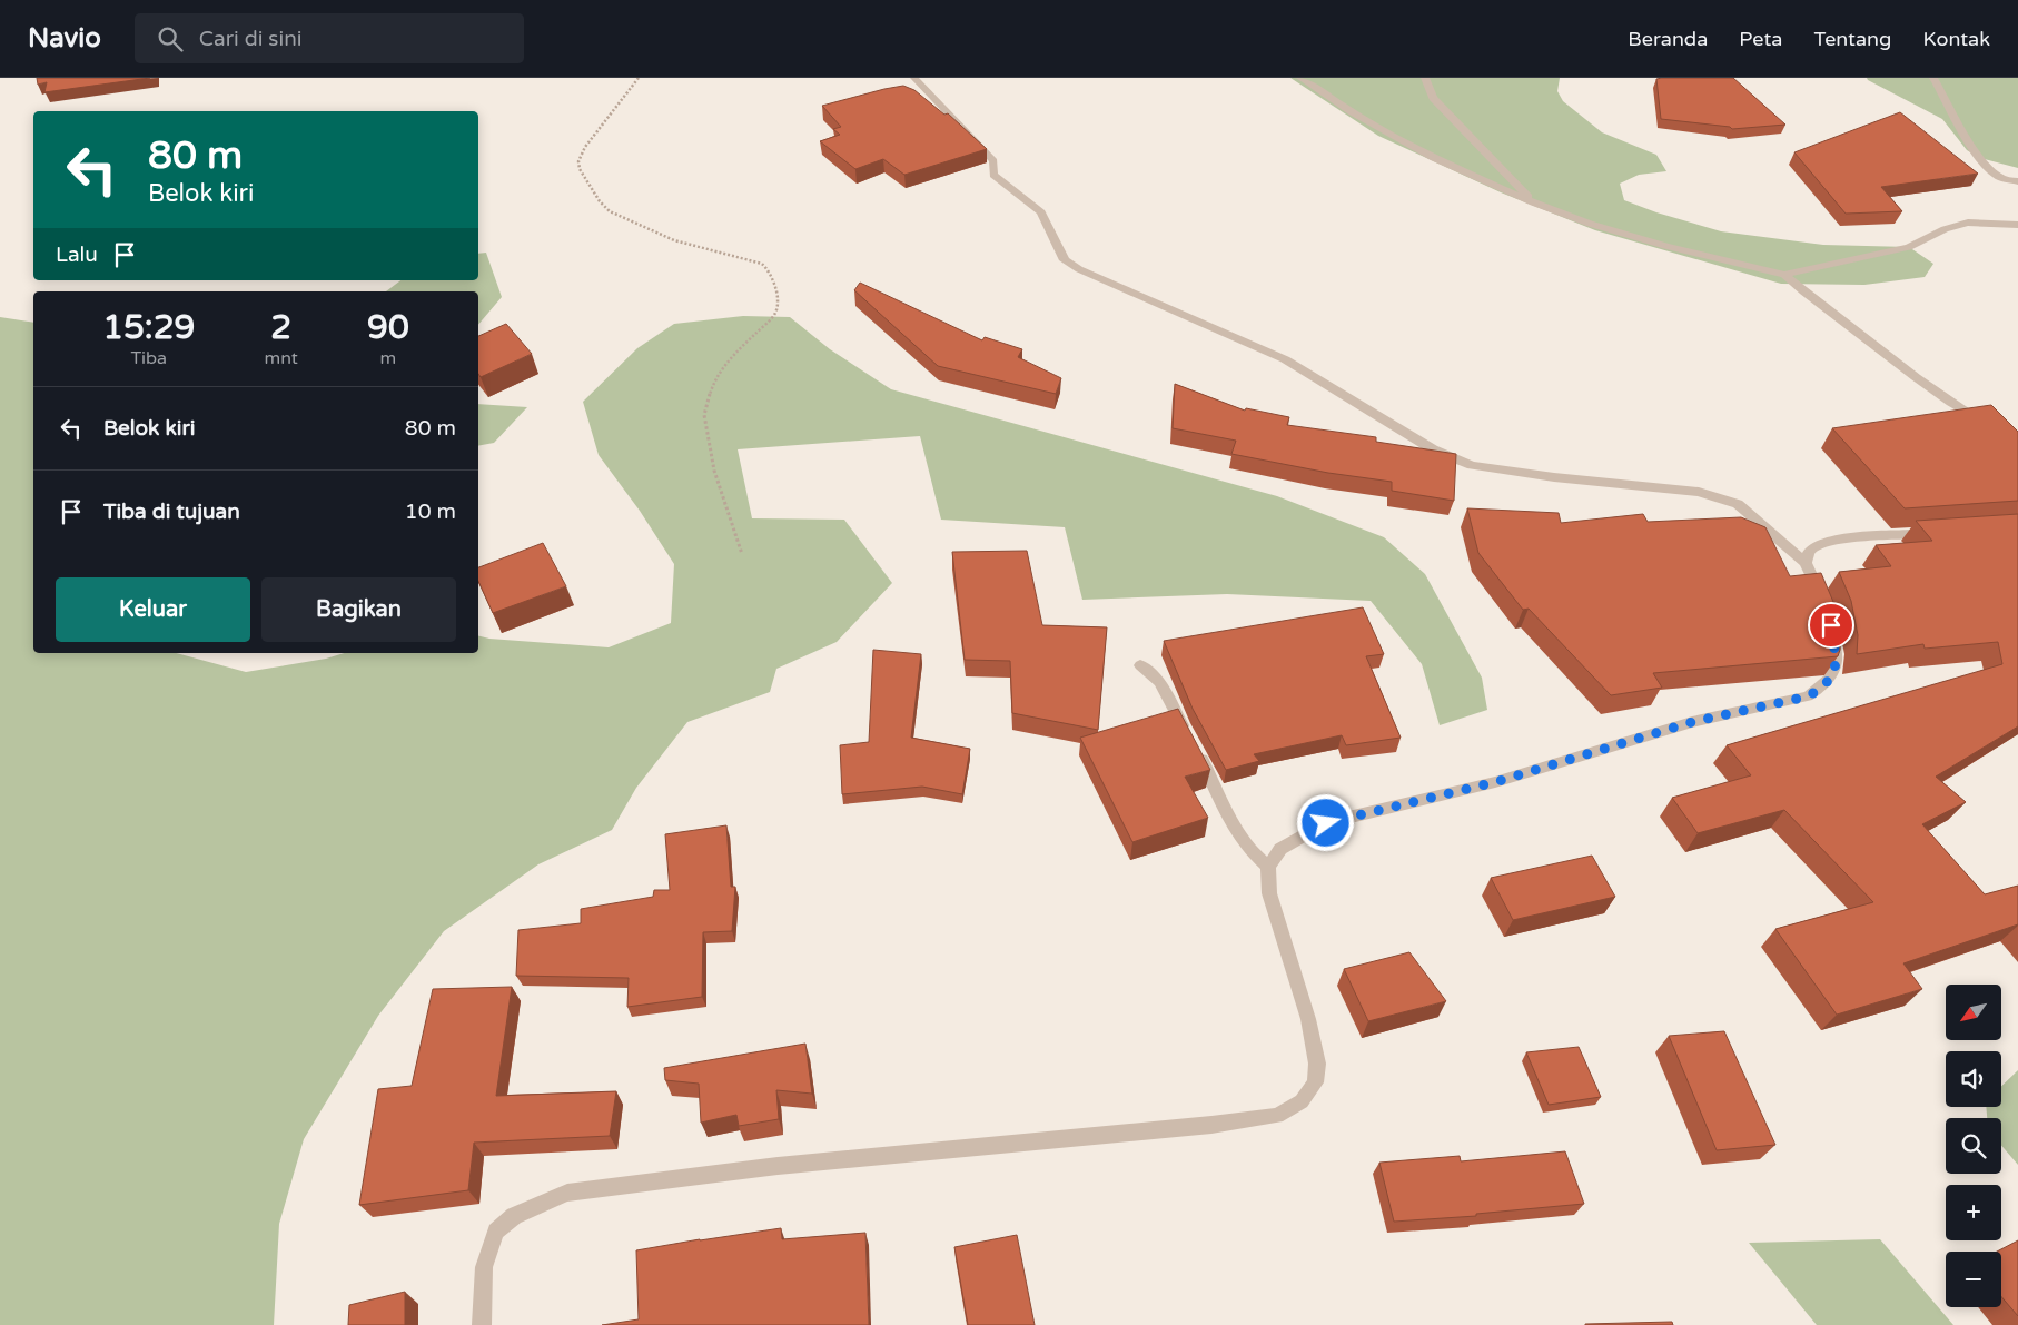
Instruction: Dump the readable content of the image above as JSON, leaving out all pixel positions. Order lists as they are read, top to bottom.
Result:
{
  "north": "bottom left",
  "page": {
    "header": "Navio",
    "search": "Cari di sini",
    "nav": [
      "Beranda",
      "Peta",
      "Tentang",
      "Kontak"
    ],
    "turn": ["80 m", "Belok kiri"],
    "then": "Lalu",
    "eta": [
      "15:29",
      "Tiba",
      "2",
      "mnt",
      "90",
      "m"
    ],
    "list": [
      {
        "name": "Belok kiri",
        "value": "80 m"
      },
      {
        "name": "Tiba di tujuan",
        "value": "10 m"
      }
    ],
    "buttons": ["Keluar", "Bagikan"],
    "map_buttons": ["+", "−"]
  }
}
